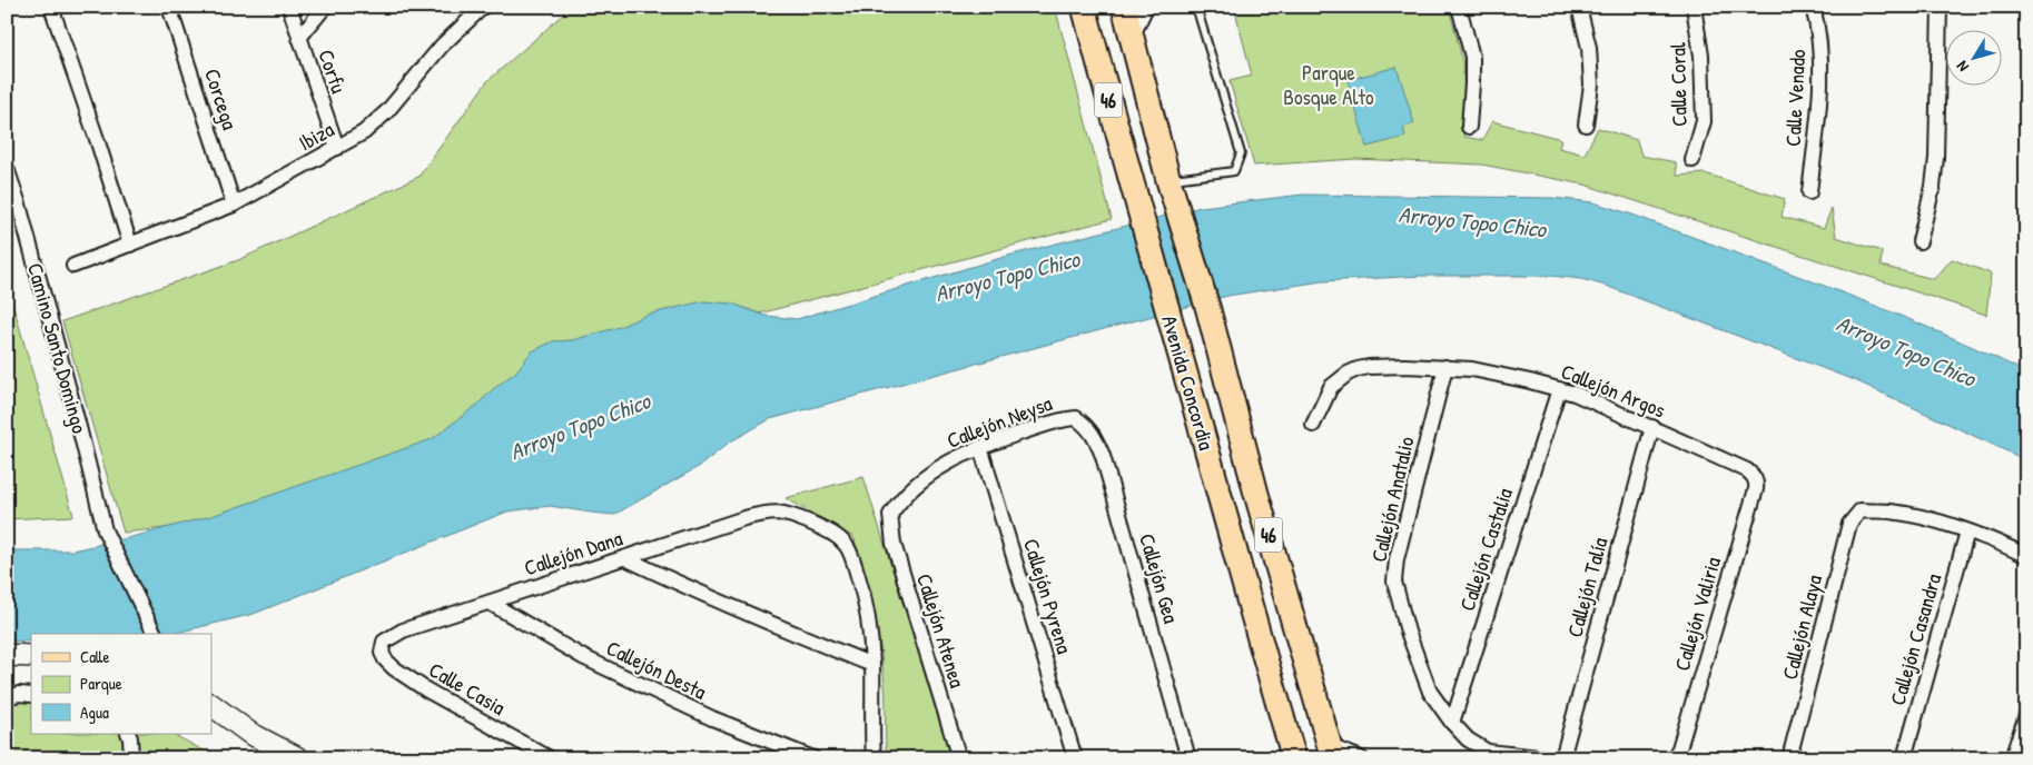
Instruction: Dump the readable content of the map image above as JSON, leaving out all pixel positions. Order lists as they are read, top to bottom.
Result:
{
  "streets": {
    "main road": ["46", "Avenida Concordia"],
    "street": [
      "Corfu",
      "Calle Coral",
      "Calle Venado",
      "Corcega",
      "Ibiza",
      "Camino Santo Domingo",
      "Callejón Argos",
      "Callejón Neysa",
      "Callejón Anatalio",
      "Callejón Castalia",
      "Callejón Dana",
      "Callejón Gea",
      "Callejón Talía",
      "Callejón Pyrena",
      "Callejón Valiria",
      "Callejón Alaya",
      "Callejón Atenea",
      "Callejón Casandra",
      "Callejón Desta",
      "Calle Casia"
    ]
  },
  "crossings": [
    ["Corfu", "Ibiza"],
    ["Corcega", "Ibiza"],
    ["Callejón Argos", "Callejón Anatalio"],
    ["Callejón Argos", "Callejón Castalia"],
    ["Callejón Argos", "Callejón Talía"],
    ["Callejón Argos", "Callejón Valiria"],
    ["Callejón Neysa", "Callejón Gea"],
    ["Callejón Neysa", "Callejón Pyrena"],
    ["Callejón Neysa", "Callejón Atenea"],
    ["Callejón Anatalio", "Callejón Castalia"],
    ["Callejón Dana", "Callejón Desta"],
    ["Callejón Dana", "Calle Casia"],
    ["Callejón Alaya", "Callejón Casandra"]
  ],
  "water": ["Arroyo Topo Chico"],
  "parks": ["Parque Bosque Alto"],
  "legend": ["Calle", "Parque", "Agua"],
  "north": "bottom left"
}
